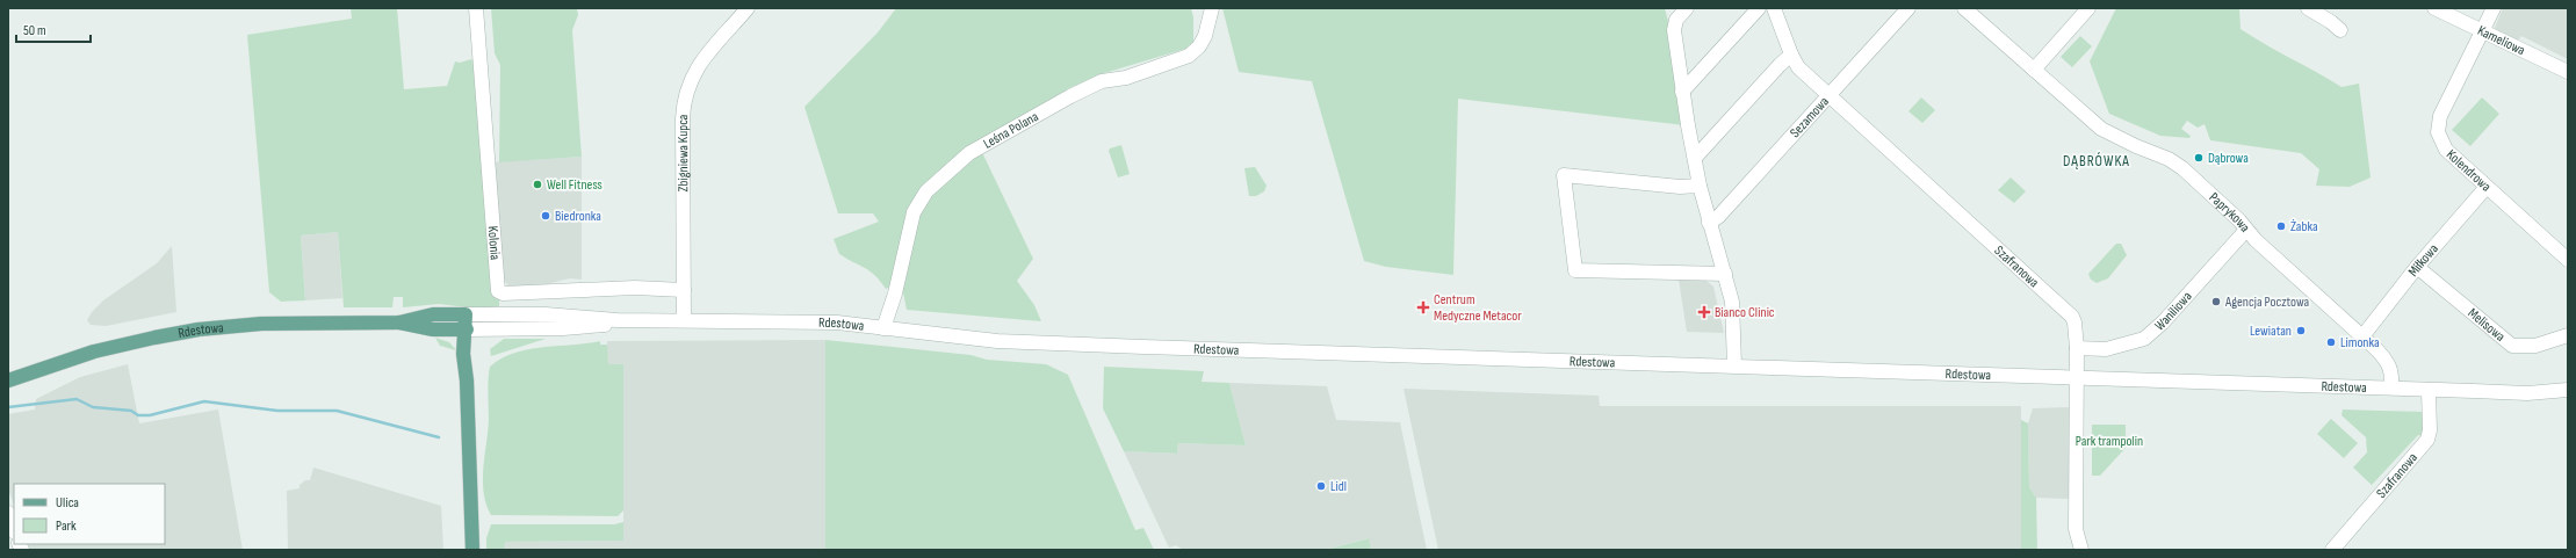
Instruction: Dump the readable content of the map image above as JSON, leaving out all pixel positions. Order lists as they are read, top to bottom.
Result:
{
  "streets": {
    "main road": ["Rdestowa"],
    "street": [
      "Kameliowa",
      "Sezamowa",
      "Leśna Polana",
      "Zbigniewa Kupca",
      "Kolendrowa",
      "Paprykowa",
      "Kolonia",
      "Miłkowa",
      "Szafranowa",
      "Waniliowa",
      "Melisowa"
    ]
  },
  "crossings": [
    ["Kameliowa", "Kolendrowa"],
    ["Sezamowa", "Szafranowa"],
    ["Leśna Polana", "Rdestowa"],
    ["Zbigniewa Kupca", "Kolonia"],
    ["Zbigniewa Kupca", "Rdestowa"],
    ["Kolendrowa", "Miłkowa"],
    ["Paprykowa", "Miłkowa"],
    ["Paprykowa", "Waniliowa"],
    ["Paprykowa", "Rdestowa"],
    ["Miłkowa", "Melisowa"],
    ["Szafranowa", "Waniliowa"],
    ["Szafranowa", "Rdestowa"]
  ],
  "districts": ["DĄBRÓWKA"],
  "parks": ["Park trampolin"],
  "places": {
    "other": [
      "Dąbrowa",
      "Well Fitness",
      "Biedronka",
      "Żabka",
      "Agencja Pocztowa",
      "Lewiatan",
      "Limonka",
      "Lidl"
    ],
    "health": ["Centrum Medyczne Metacor", "Bianco Clinic"]
  },
  "legend": ["Ulica", "Park"],
  "scale_bar": "50 m"
}
